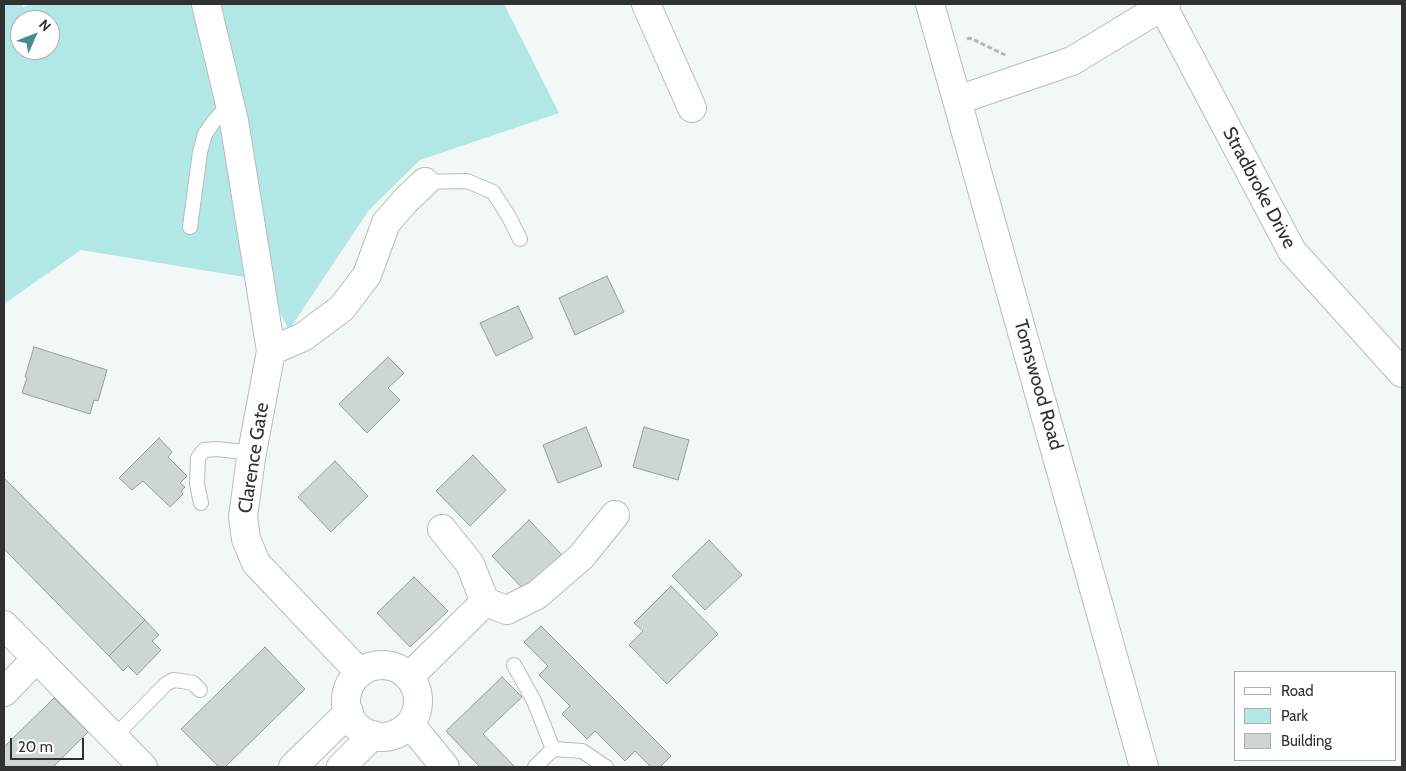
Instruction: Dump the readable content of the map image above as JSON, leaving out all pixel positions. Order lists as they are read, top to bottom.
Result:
{
  "streets": {
    "street": ["Stradbroke Drive", "Tomswood Road", "Clarence Gate"]
  },
  "legend": ["Road", "Park", "Building"],
  "scale_bar": "20 m",
  "north": "top right"
}
